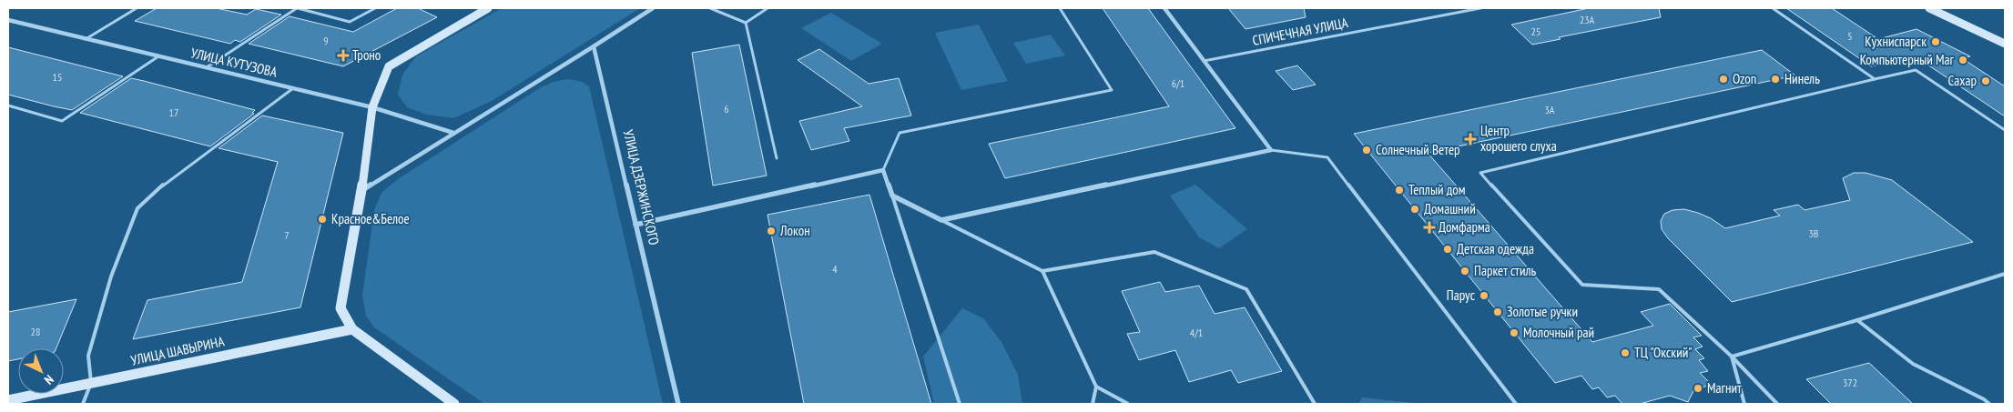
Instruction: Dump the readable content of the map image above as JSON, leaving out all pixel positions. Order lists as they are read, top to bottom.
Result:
{
  "streets": {
    "street": ["УЛИЦА КУТУЗОВА", "УЛИЦА ДЗЕРЖИНСКОГО", "УЛИЦА ШАВЫРИНА"],
    "lane": ["СПИЧЕЧНАЯ УЛИЦА"]
  },
  "places": {
    "other": [
      "Кухниспарск",
      "Компьютерный Маг",
      "Ozon",
      "Нинель",
      "Сахар",
      "Солнечный Ветер",
      "Теплый дом",
      "Домашний",
      "Красное&Белое",
      "Локон",
      "Детская одежда",
      "Паркет стиль",
      "Парус",
      "Золотые ручки",
      "Молочный рай",
      "ТЦ \"Окский\"",
      "Магнит"
    ],
    "health": ["Троно", "Центр хорошего слуха", "Домфарма"]
  },
  "house_numbers": [
    "23А",
    "25",
    "5",
    "9",
    "15",
    "6/1",
    "6",
    "3А",
    "17",
    "3В",
    "7",
    "4",
    "28",
    "4/1",
    "372"
  ],
  "north": "bottom right"
}
